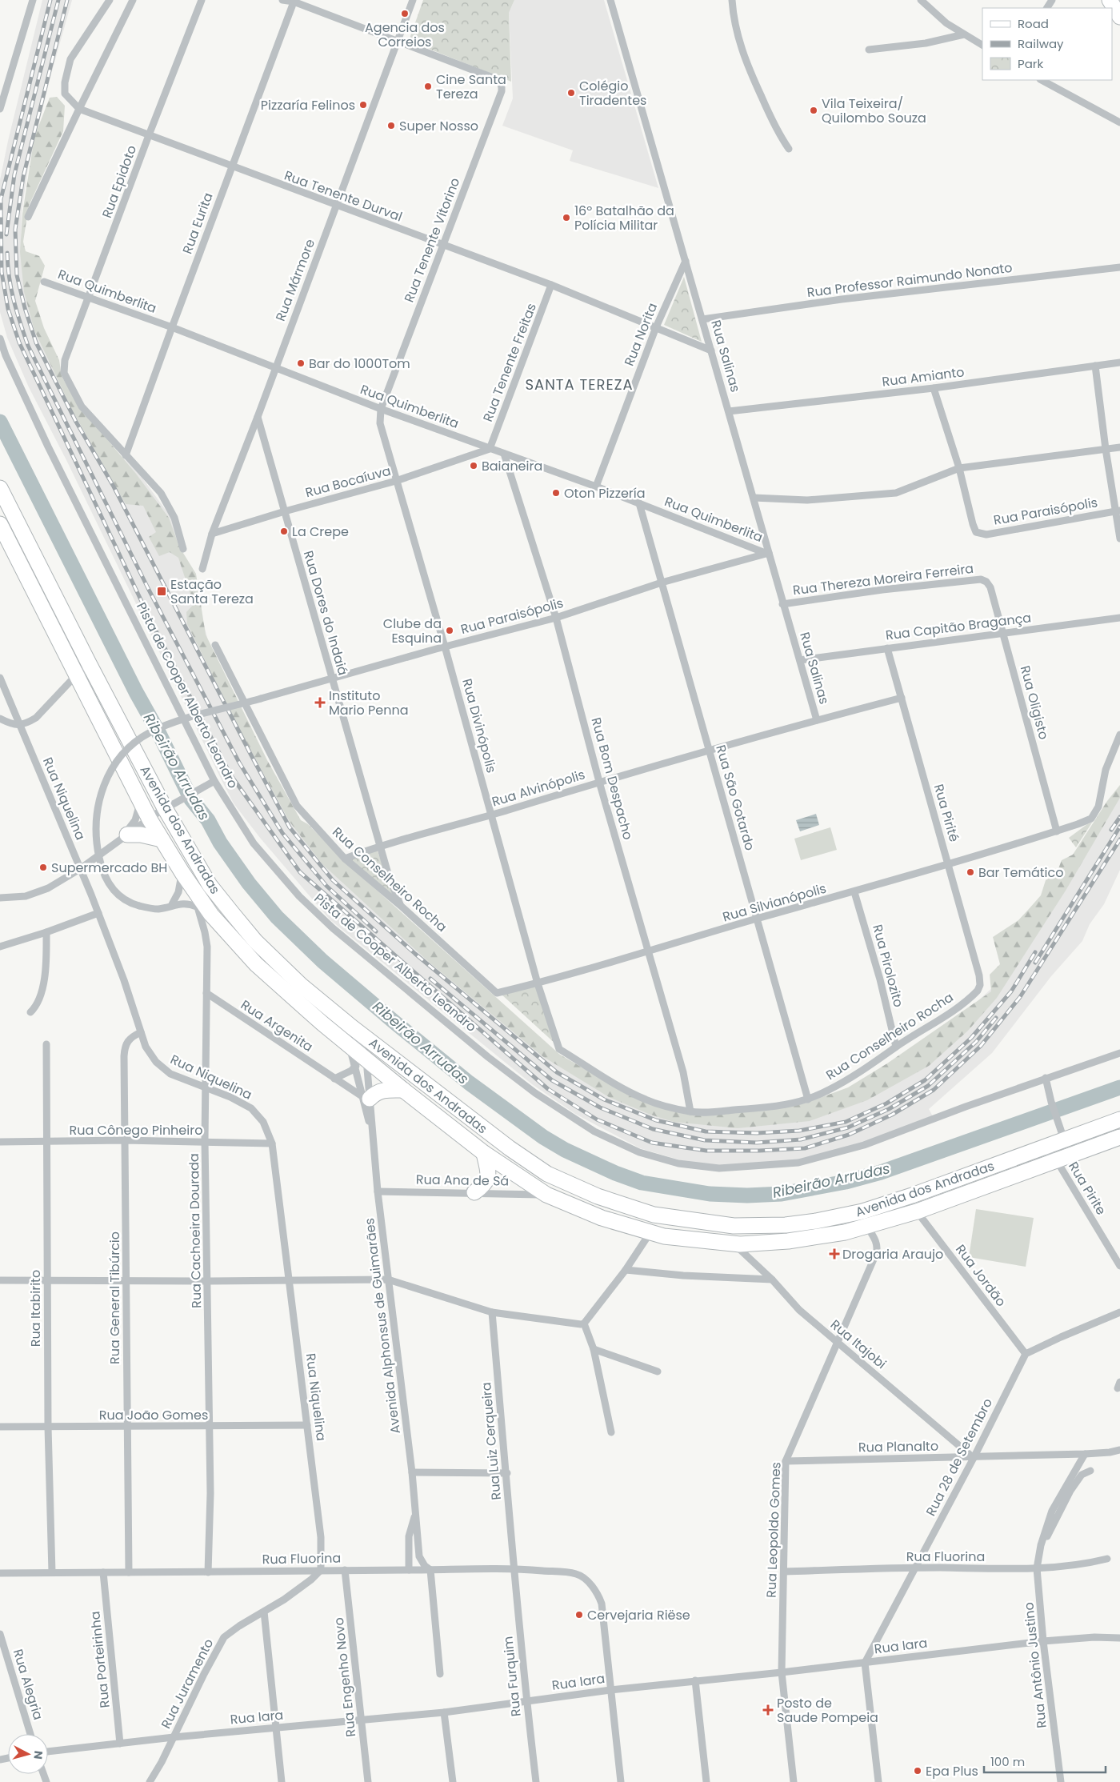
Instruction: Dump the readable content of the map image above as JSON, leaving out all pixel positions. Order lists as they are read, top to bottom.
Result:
{
  "streets": {
    "main road": ["Avenida dos Andradas"],
    "street": [
      "Rua Epidoto",
      "Rua Tenente Durval",
      "Rua Eurita",
      "Rua Tenente Vitorino",
      "Rua Mármore",
      "Rua Professor Raimundo Nonato",
      "Rua Quimberlita",
      "Rua Norita",
      "Rua Salinas",
      "Rua Tenente Freitas",
      "Rua Amianto",
      "Rua Bocaíuva",
      "Rua Paraisópolis",
      "Rua Thereza Moreira Ferreira",
      "Rua Dores do Indaiá",
      "Rua Capitão Bragança",
      "Pista de Cooper Alberto Leandro",
      "Rua Oligisto",
      "Rua Divinópolis",
      "Rua Bom Despacho",
      "Rua Alvinópolis",
      "Rua São Gotardo",
      "Rua Niquelina",
      "Rua Pirité",
      "Rua Conselheiro Rocha",
      "Rua Silvianópolis",
      "Rua Pirolozito",
      "Rua Argenita",
      "Rua Cônego Pinheiro",
      "Rua Ana de Sá",
      "Rua Pirite",
      "Rua Cachoeira Dourada",
      "Rua Jordão",
      "Rua General Tibúrcio",
      "Rua Itabirito",
      "Avenida Alphonsus de Guimarães",
      "Rua Itajobi",
      "Rua João Gomes",
      "Rua Luiz Cerqueira",
      "Rua Planalto",
      "Rua 28 de Setembro",
      "Rua Leopoldo Gomes",
      "Rua Fluorina",
      "Rua Iara",
      "Rua Porteirinha",
      "Rua Antônio Justino",
      "Rua Furquim",
      "Rua Engenho Novo",
      "Rua Juramento",
      "Rua Alegria"
    ]
  },
  "crossings": [
    ["Rua Epidoto", "Rua Tenente Durval"],
    ["Rua Epidoto", "Rua Eurita"],
    ["Rua Epidoto", "Rua Quimberlita"],
    ["Rua Tenente Durval", "Rua Eurita"],
    ["Rua Tenente Durval", "Rua Tenente Vitorino"],
    ["Rua Tenente Durval", "Rua Mármore"],
    ["Rua Tenente Durval", "Rua Norita"],
    ["Rua Tenente Durval", "Rua Salinas"],
    ["Rua Tenente Durval", "Rua Tenente Freitas"],
    ["Rua Eurita", "Rua Quimberlita"],
    ["Rua Tenente Vitorino", "Rua Mármore"],
    ["Rua Tenente Vitorino", "Rua Quimberlita"],
    ["Rua Tenente Vitorino", "Rua Divinópolis"],
    ["Rua Mármore", "Rua Quimberlita"],
    ["Rua Mármore", "Rua Bocaíuva"],
    ["Rua Mármore", "Rua Dores do Indaiá"],
    ["Rua Professor Raimundo Nonato", "Rua Salinas"],
    ["Rua Quimberlita", "Rua Norita"],
    ["Rua Quimberlita", "Rua Salinas"],
    ["Rua Quimberlita", "Rua Tenente Freitas"],
    ["Rua Quimberlita", "Rua Bocaíuva"],
    ["Rua Quimberlita", "Rua Paraisópolis"],
    ["Rua Quimberlita", "Rua Divinópolis"],
    ["Rua Quimberlita", "Rua Bom Despacho"],
    ["Rua Quimberlita", "Rua São Gotardo"],
    ["Rua Norita", "Rua Salinas"],
    ["Rua Salinas", "Rua Amianto"],
    ["Rua Salinas", "Rua Paraisópolis"],
    ["Rua Salinas", "Rua Thereza Moreira Ferreira"],
    ["Rua Salinas", "Rua Capitão Bragança"],
    ["Rua Salinas", "Rua Alvinópolis"],
    ["Rua Tenente Freitas", "Rua Bocaíuva"],
    ["Rua Bocaíuva", "Rua Dores do Indaiá"],
    ["Rua Bocaíuva", "Rua Divinópolis"],
    ["Rua Paraisópolis", "Rua Dores do Indaiá"],
    ["Rua Paraisópolis", "Rua Divinópolis"],
    ["Rua Paraisópolis", "Rua Bom Despacho"],
    ["Rua Paraisópolis", "Rua São Gotardo"],
    ["Rua Paraisópolis", "Rua Cachoeira Dourada"],
    ["Rua Thereza Moreira Ferreira", "Rua Oligisto"],
    ["Rua Dores do Indaiá", "Rua Alvinópolis"],
    ["Rua Dores do Indaiá", "Rua Conselheiro Rocha"],
    ["Rua Capitão Bragança", "Rua Oligisto"],
    ["Rua Capitão Bragança", "Rua Pirité"],
    ["Rua Oligisto", "Rua Silvianópolis"],
    ["Rua Divinópolis", "Rua Alvinópolis"],
    ["Rua Divinópolis", "Rua Conselheiro Rocha"],
    ["Rua Divinópolis", "Rua Silvianópolis"],
    ["Rua Bom Despacho", "Rua Alvinópolis"],
    ["Rua Bom Despacho", "Rua Conselheiro Rocha"],
    ["Rua Bom Despacho", "Rua Silvianópolis"],
    ["Rua Alvinópolis", "Rua São Gotardo"],
    ["Rua Alvinópolis", "Rua Pirité"],
    ["Rua Alvinópolis", "Rua Conselheiro Rocha"],
    ["Rua São Gotardo", "Rua Conselheiro Rocha"],
    ["Rua São Gotardo", "Rua Silvianópolis"],
    ["Rua Niquelina", "Rua Cônego Pinheiro"],
    ["Rua Niquelina", "Rua Cachoeira Dourada"],
    ["Rua Niquelina", "Rua General Tibúrcio"],
    ["Rua Niquelina", "Rua João Gomes"],
    ["Rua Niquelina", "Rua Fluorina"],
    ["Rua Niquelina", "Rua Juramento"],
    ["Rua Pirité", "Rua Conselheiro Rocha"],
    ["Rua Pirité", "Rua Silvianópolis"],
    ["Avenida dos Andradas", "Rua Ana de Sá"],
    ["Avenida dos Andradas", "Rua Pirite"],
    ["Avenida dos Andradas", "Rua Cachoeira Dourada"],
    ["Avenida dos Andradas", "Rua Jordão"],
    ["Avenida dos Andradas", "Avenida Alphonsus de Guimarães"],
    ["Avenida dos Andradas", "Rua Itajobi"],
    ["Avenida dos Andradas", "Rua Leopoldo Gomes"],
    ["Rua Conselheiro Rocha", "Rua Silvianópolis"],
    ["Rua Conselheiro Rocha", "Rua Pirolozito"],
    ["Rua Silvianópolis", "Rua Pirolozito"],
    ["Rua Argenita", "Rua Cachoeira Dourada"],
    ["Rua Argenita", "Avenida Alphonsus de Guimarães"],
    ["Rua Cônego Pinheiro", "Rua Cachoeira Dourada"],
    ["Rua Cônego Pinheiro", "Rua General Tibúrcio"],
    ["Rua Cônego Pinheiro", "Rua Itabirito"],
    ["Rua Ana de Sá", "Avenida Alphonsus de Guimarães"],
    ["Rua Cachoeira Dourada", "Rua João Gomes"],
    ["Rua Cachoeira Dourada", "Rua Fluorina"],
    ["Rua Jordão", "Rua 28 de Setembro"],
    ["Rua General Tibúrcio", "Rua João Gomes"],
    ["Rua General Tibúrcio", "Rua Fluorina"],
    ["Rua Itabirito", "Rua João Gomes"],
    ["Rua Itabirito", "Rua Fluorina"],
    ["Avenida Alphonsus de Guimarães", "Rua Fluorina"],
    ["Rua Itajobi", "Rua Planalto"],
    ["Rua Itajobi", "Rua 28 de Setembro"],
    ["Rua Itajobi", "Rua Leopoldo Gomes"],
    ["Rua Luiz Cerqueira", "Rua Fluorina"],
    ["Rua Luiz Cerqueira", "Rua Furquim"],
    ["Rua Planalto", "Rua 28 de Setembro"],
    ["Rua Planalto", "Rua Leopoldo Gomes"],
    ["Rua Planalto", "Rua Antônio Justino"],
    ["Rua 28 de Setembro", "Rua Fluorina"],
    ["Rua 28 de Setembro", "Rua Iara"],
    ["Rua Leopoldo Gomes", "Rua Fluorina"],
    ["Rua Leopoldo Gomes", "Rua Iara"],
    ["Rua Fluorina", "Rua Iara"],
    ["Rua Fluorina", "Rua Porteirinha"],
    ["Rua Fluorina", "Rua Antônio Justino"],
    ["Rua Fluorina", "Rua Furquim"],
    ["Rua Fluorina", "Rua Engenho Novo"],
    ["Rua Fluorina", "Rua Juramento"],
    ["Rua Iara", "Rua Porteirinha"],
    ["Rua Iara", "Rua Antônio Justino"],
    ["Rua Iara", "Rua Furquim"],
    ["Rua Iara", "Rua Engenho Novo"],
    ["Rua Iara", "Rua Juramento"]
  ],
  "districts": ["SANTA TEREZA"],
  "water": ["Ribeirão Arrudas"],
  "places": {
    "other": [
      "Agencia dos Correios",
      "Cine Santa Tereza",
      "Colégio Tiradentes",
      "Pizzaría Felinos",
      "Vila Teixeira/ Quilombo Souza",
      "Super Nosso",
      "16º Batalhão da Polícia Militar",
      "Bar do 1000Tom",
      "Baianeira",
      "Oton Pizzería",
      "La Crepe",
      "Clube da Esquina",
      "Supermercado BH",
      "Bar Temático",
      "Cervejaria Riëse",
      "Epa Plus"
    ],
    "transit": ["Estação Santa Tereza"],
    "health": ["Instituto Mario Penna", "Drogaria Araujo", "Posto de Saude Pompeia"]
  },
  "legend": ["Road", "Railway", "Park"],
  "scale_bar": "100 m",
  "north": "right"
}
